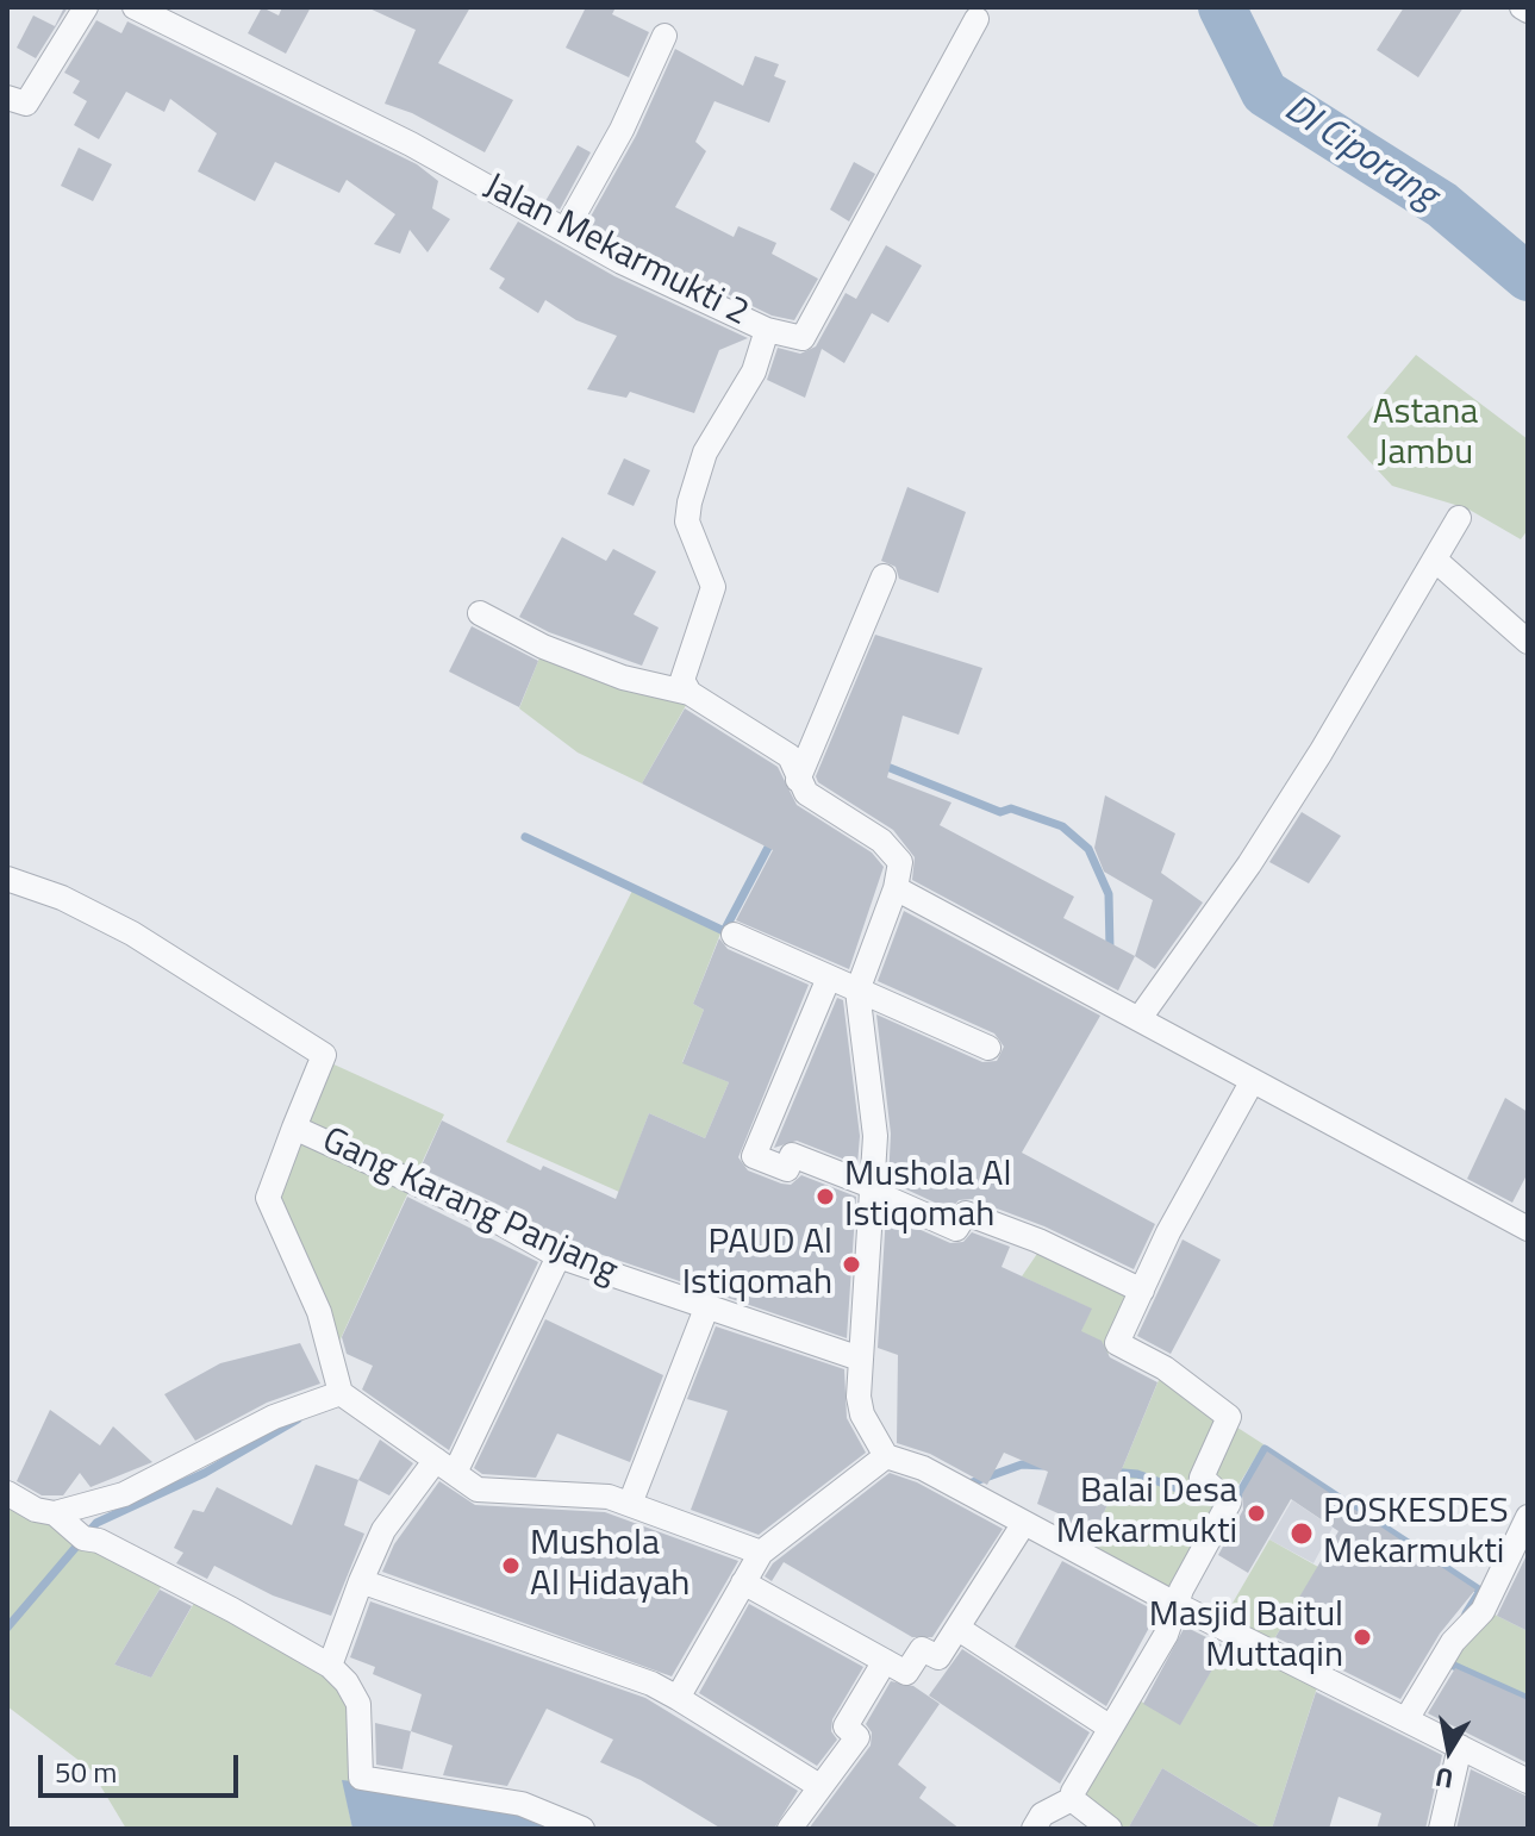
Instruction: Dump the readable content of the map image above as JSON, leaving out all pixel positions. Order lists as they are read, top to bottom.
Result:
{
  "streets": {
    "street": ["Jalan Mekarmukti 2", "Gang Karang Panjang"]
  },
  "water": ["DI Ciporang"],
  "parks": ["Astana Jambu"],
  "places": [
    "Mushola Al Istiqomah",
    "PAUD Al Istiqomah",
    "Balai Desa Mekarmukti",
    "POSKESDES Mekarmukti",
    "Mushola Al Hidayah",
    "Masjid Baitul Muttaqin"
  ],
  "scale_bar": "50 m",
  "north": "bottom"
}
